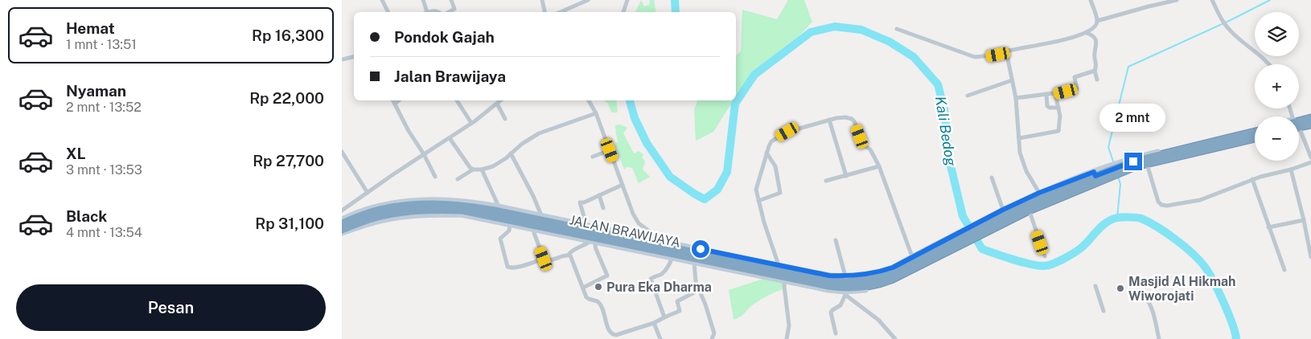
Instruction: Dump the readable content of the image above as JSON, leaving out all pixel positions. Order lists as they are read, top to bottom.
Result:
{
  "streets": {
    "highway": ["JALAN BRAWIJAYA"]
  },
  "water": ["Kali Bedog"],
  "places": ["Pura Eka Dharma", "Masjid Al Hikmah Wiworojati"],
  "page": {
    "list": [
      {
        "name": "Hemat",
        "note": "1 mnt · 13:51",
        "value": "Rp 16,300"
      },
      {
        "name": "Nyaman",
        "note": "2 mnt · 13:52",
        "value": "Rp 22,000"
      },
      {
        "name": "XL",
        "note": "3 mnt · 13:53",
        "value": "Rp 27,700"
      },
      {
        "name": "Black",
        "note": "4 mnt · 13:54",
        "value": "Rp 31,100"
      }
    ],
    "map_buttons": ["+", "−"],
    "banner": ["Pondok Gajah", "Jalan Brawijaya"],
    "bubble": "2 mnt",
    "buttons": "Pesan"
  }
}
